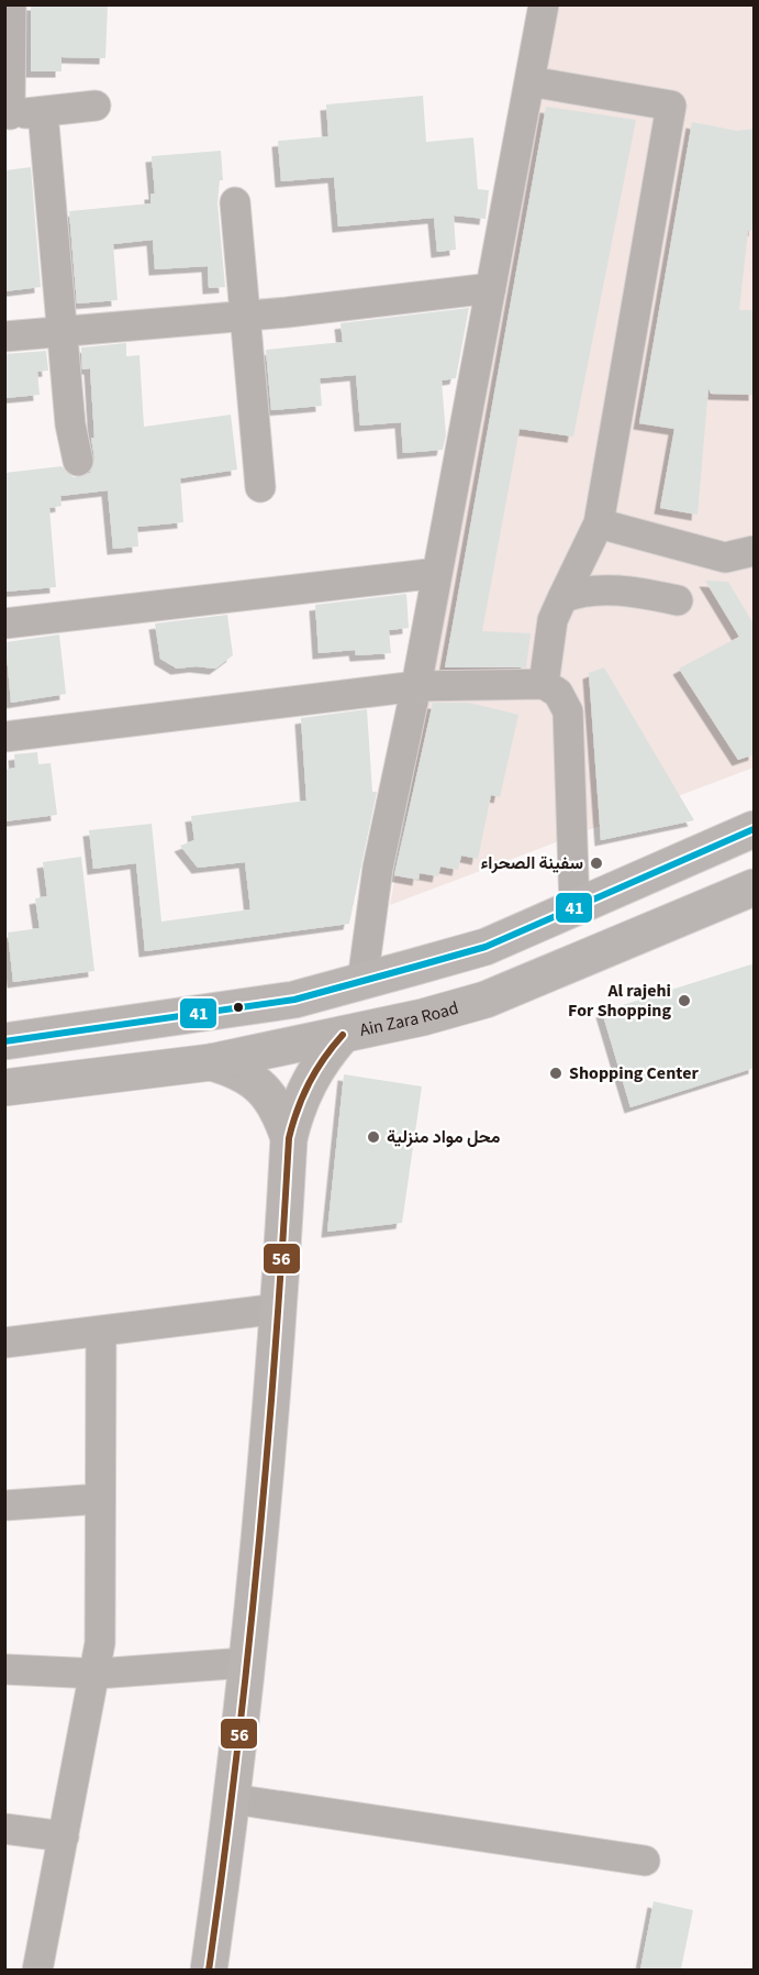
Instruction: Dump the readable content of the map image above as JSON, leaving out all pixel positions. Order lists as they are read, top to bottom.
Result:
{
  "streets": {
    "main road": ["Ain Zara Road"]
  },
  "places": [
    "سفينة الصحراء",
    "Al rajehi For Shopping",
    "Shopping Center",
    "محل مواد منزلية"
  ],
  "lines": ["transit line 41", "transit line 56"]
}
